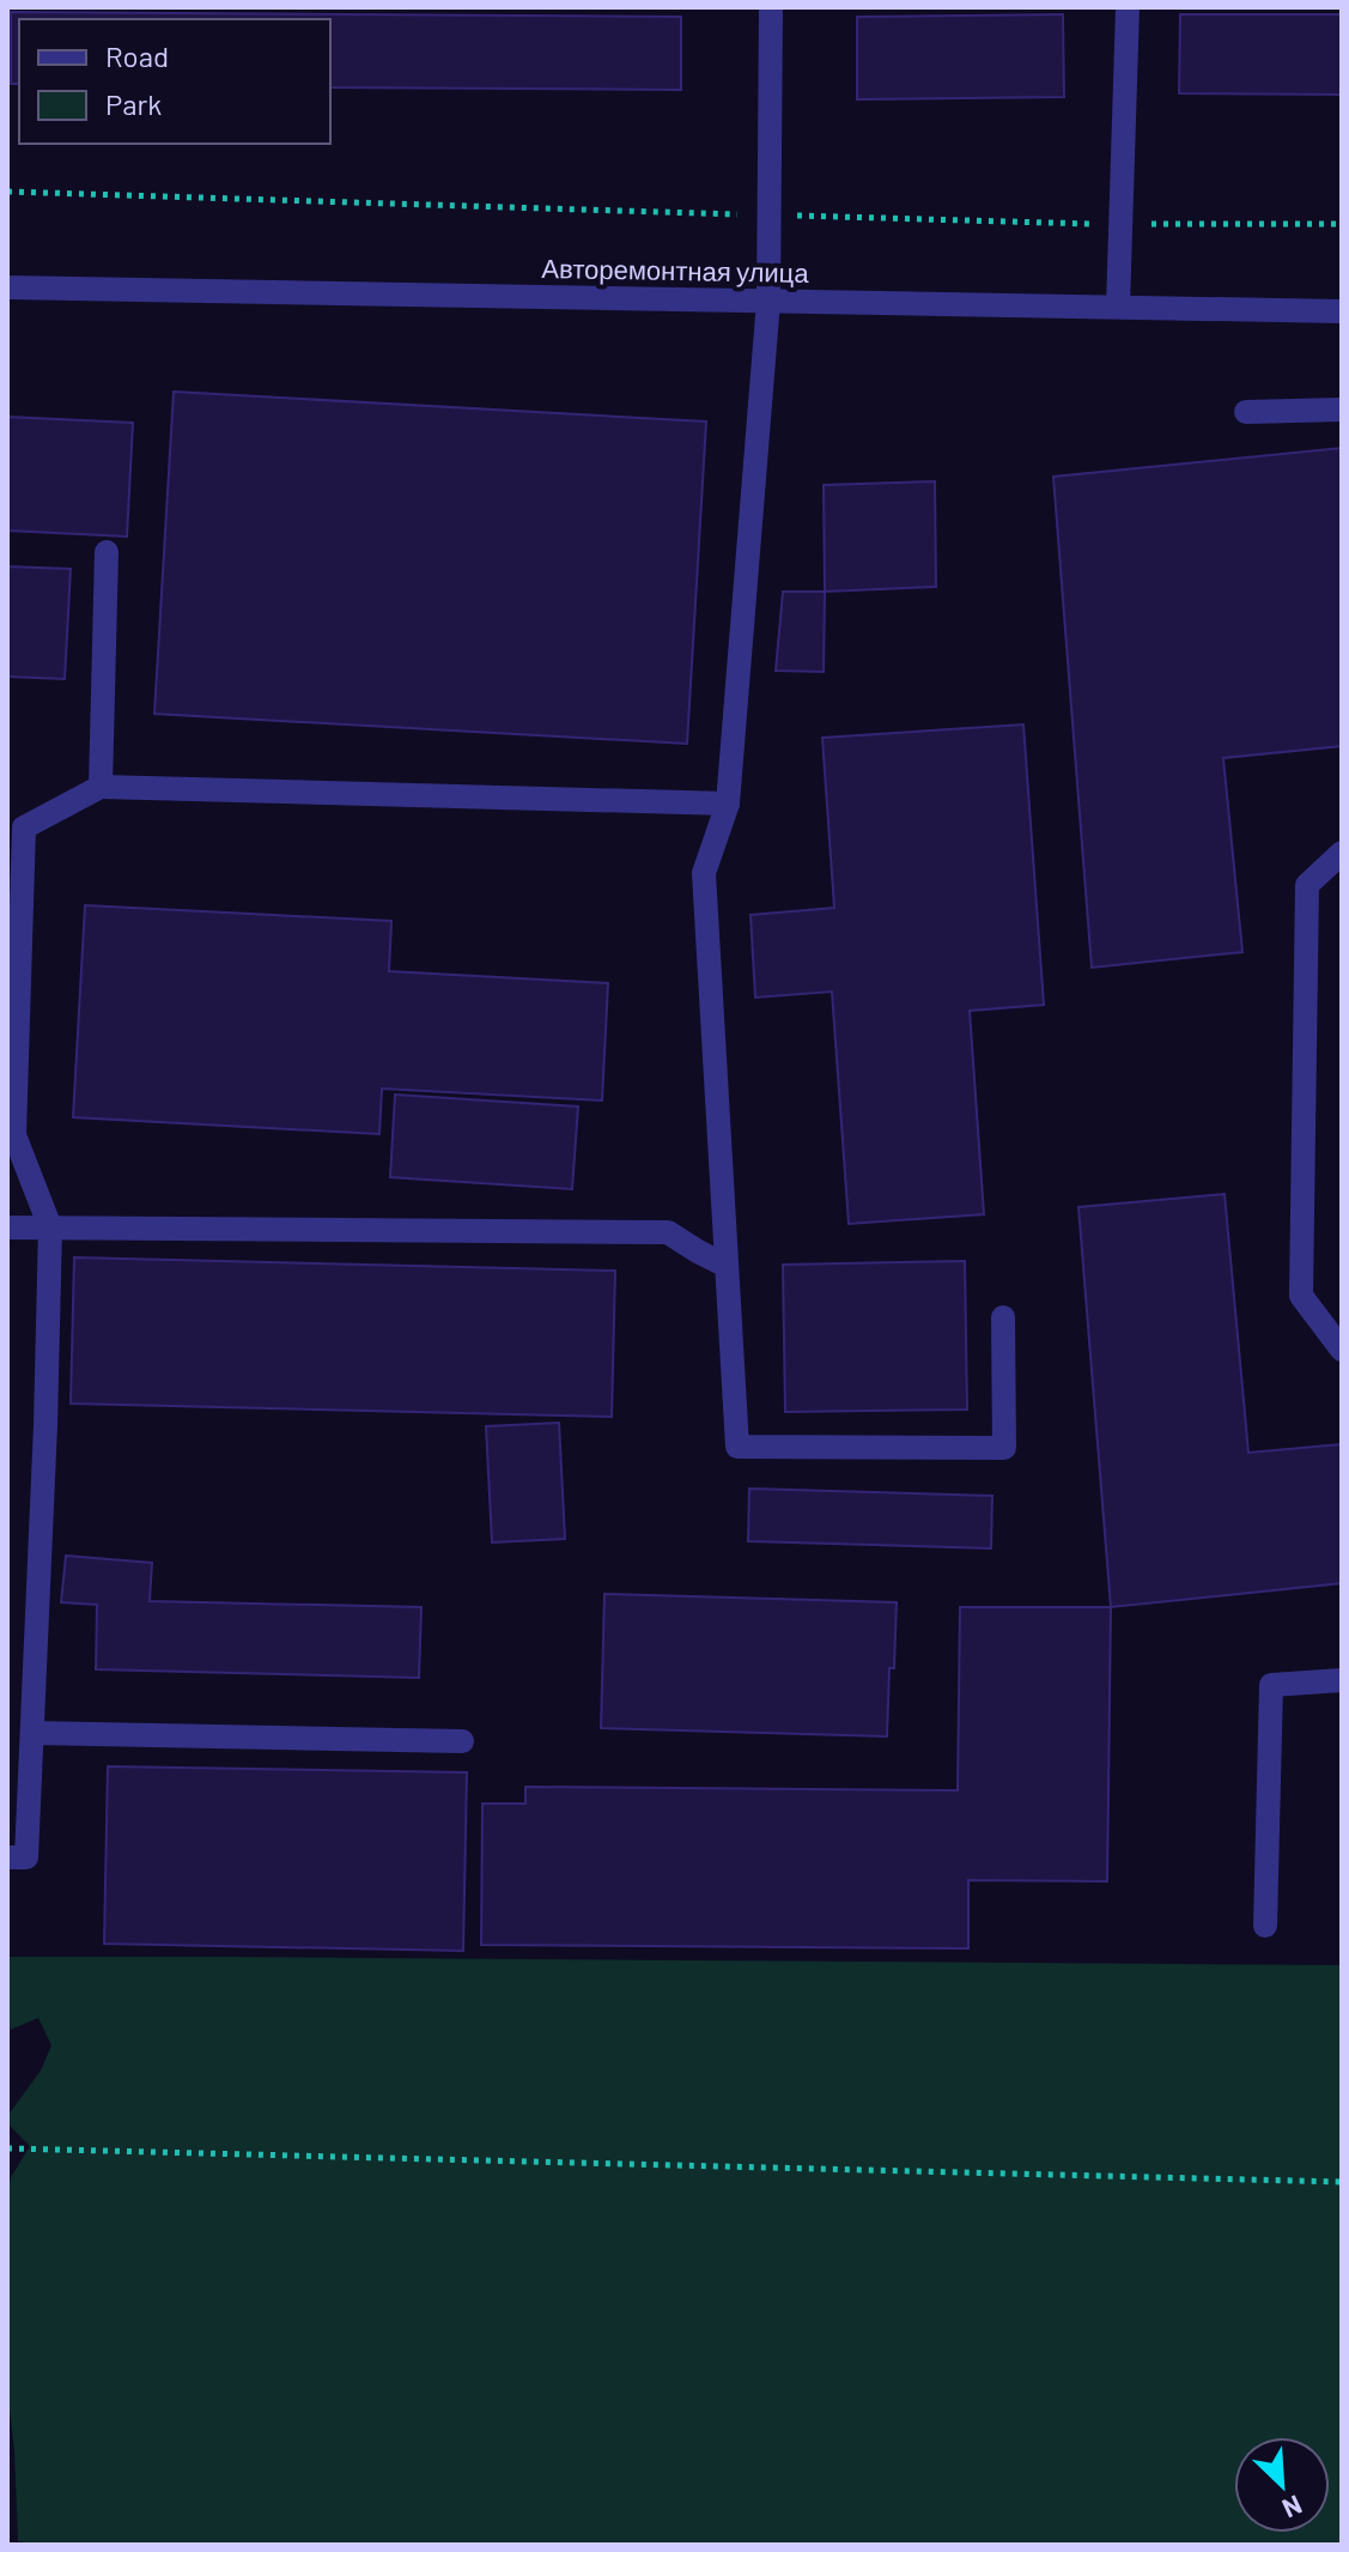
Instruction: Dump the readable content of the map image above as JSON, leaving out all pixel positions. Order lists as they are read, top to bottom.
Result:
{
  "streets": {
    "street": ["Авторемонтная улица"]
  },
  "legend": ["Road", "Park"],
  "north": "bottom right"
}
